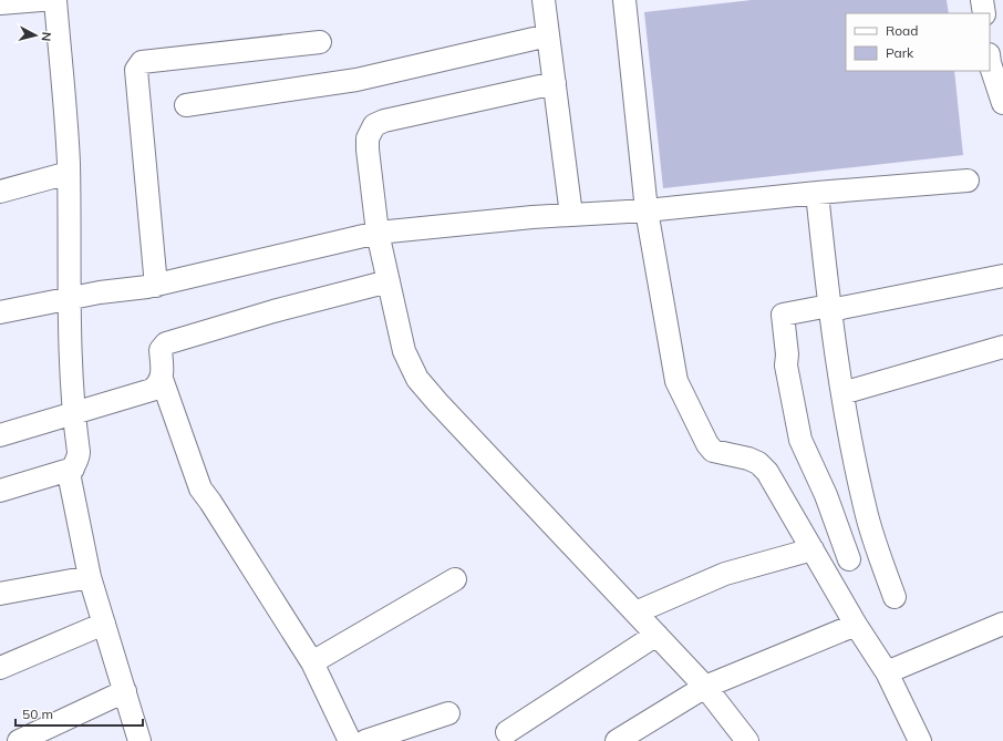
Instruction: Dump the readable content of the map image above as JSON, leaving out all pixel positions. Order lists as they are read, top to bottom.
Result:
{
  "legend": ["Road", "Park"],
  "scale_bar": "50 m",
  "north": "right"
}
